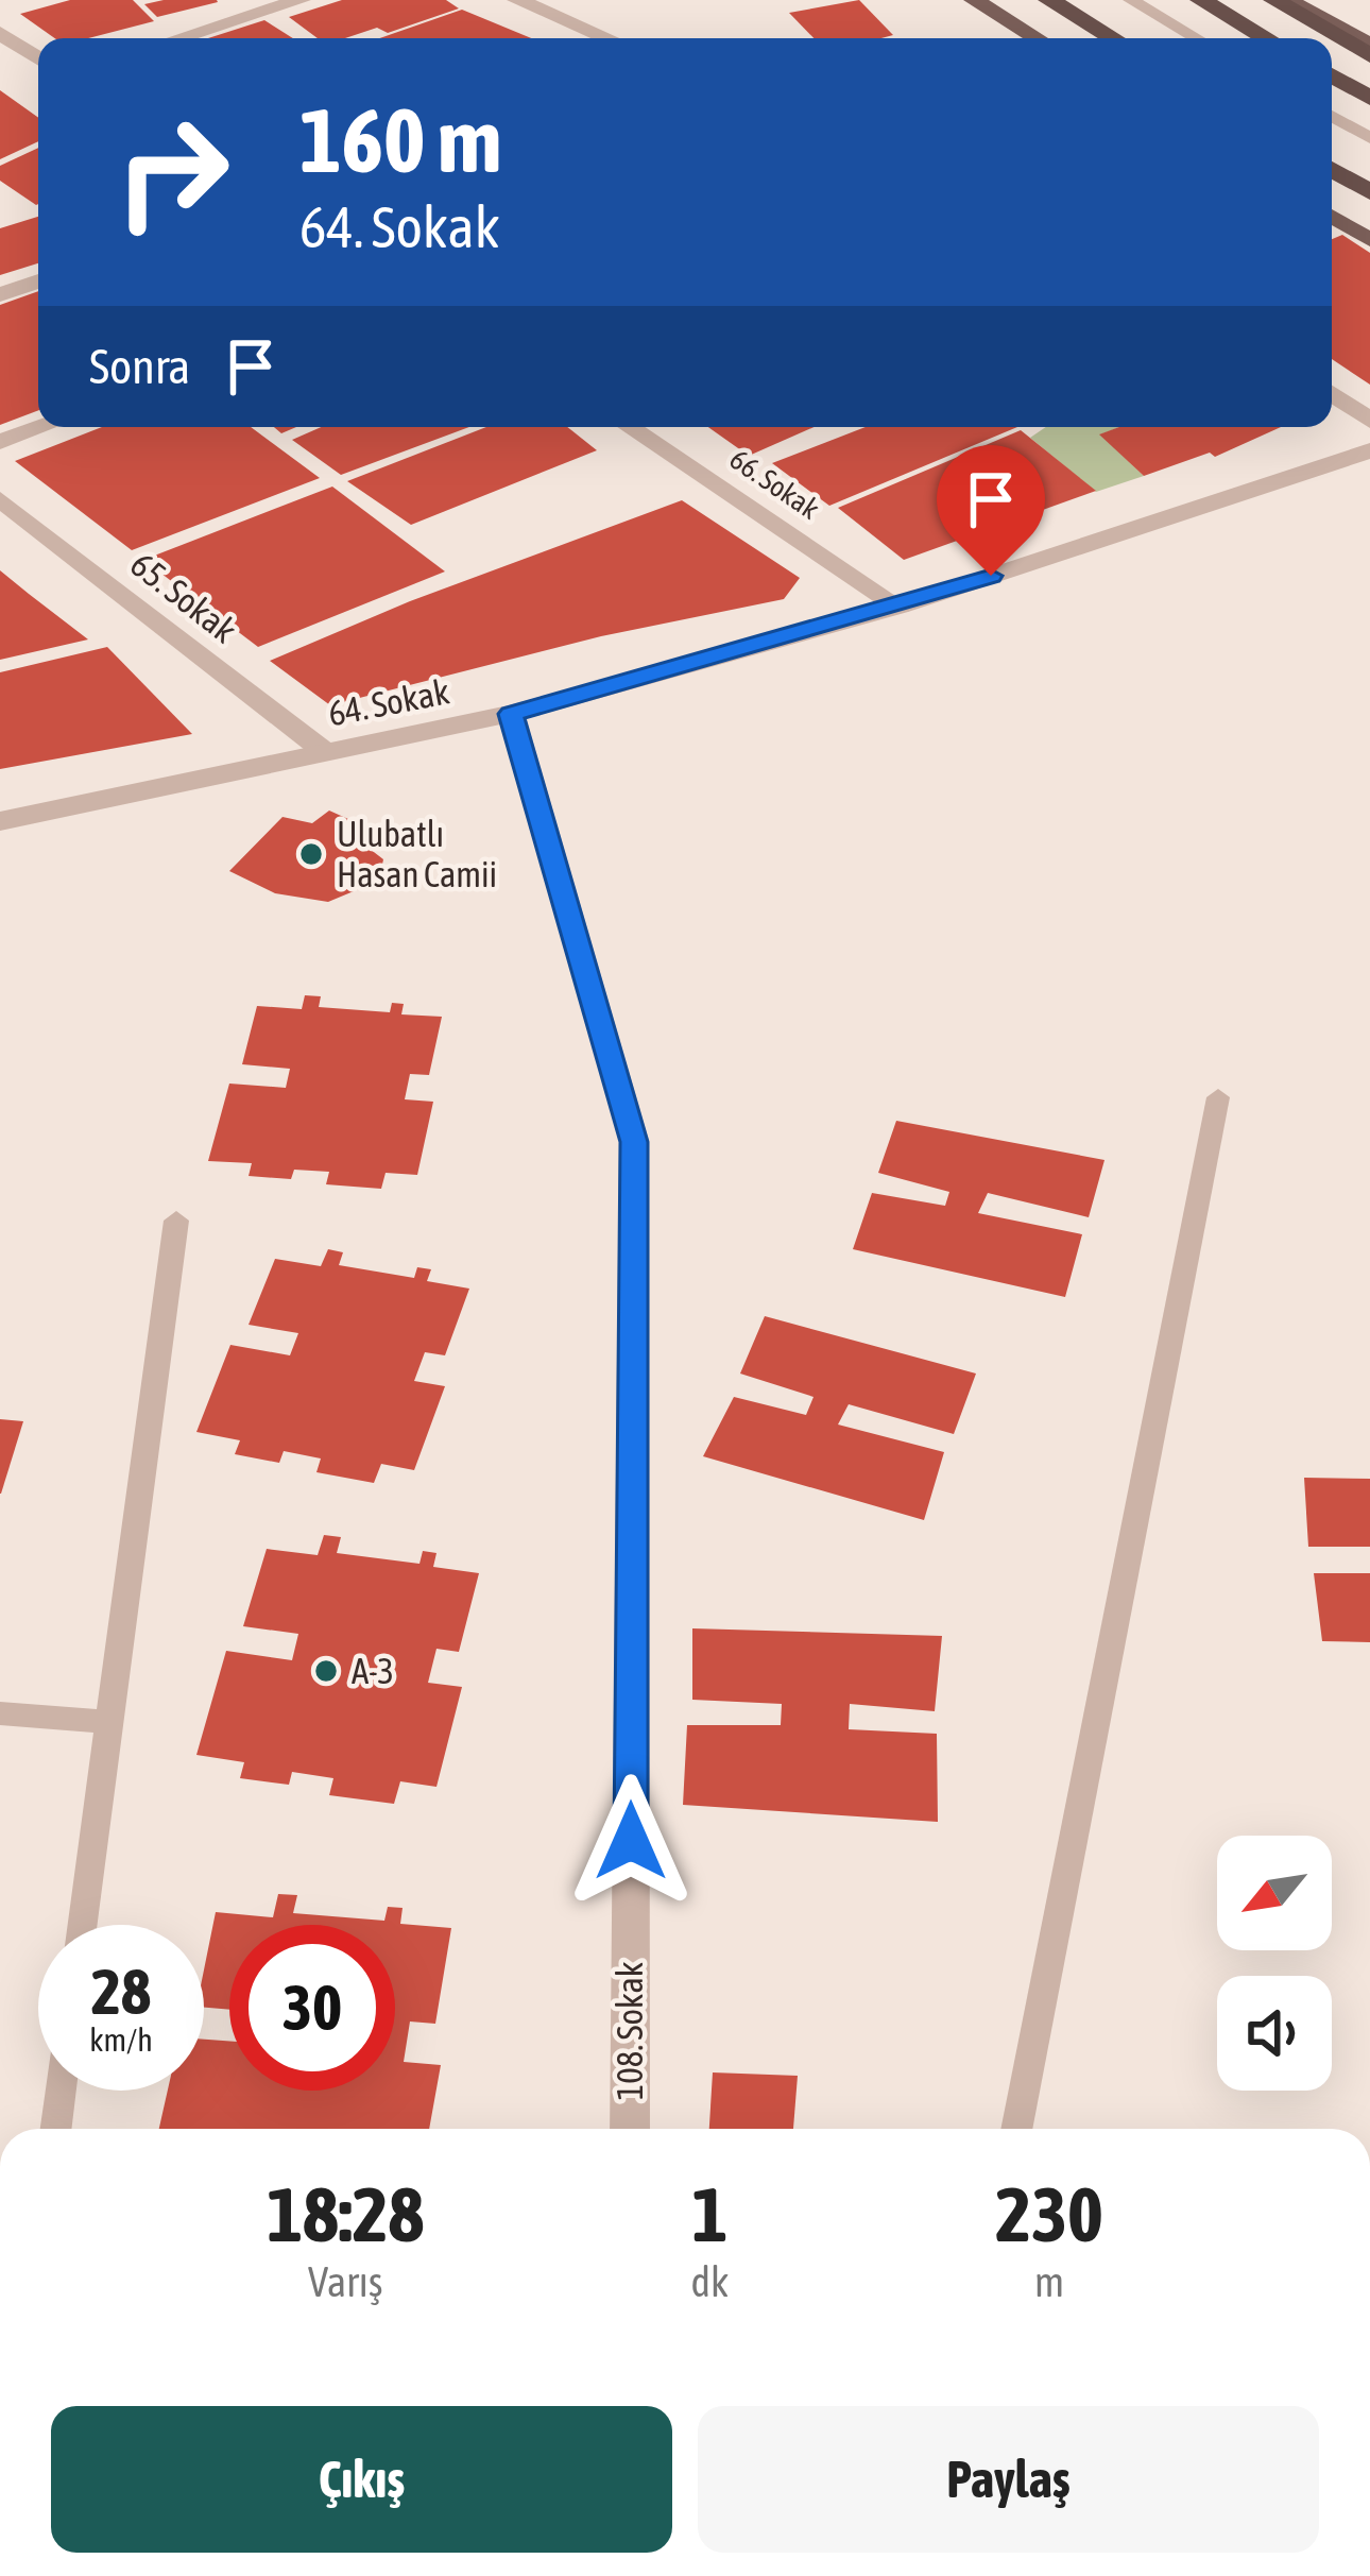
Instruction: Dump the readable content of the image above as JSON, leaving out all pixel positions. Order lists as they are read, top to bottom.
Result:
{
  "streets": {
    "street": [
      "66. Sokak",
      "65. Sokak",
      "64. Sokak",
      "108. Sokak"
    ]
  },
  "crossings": [
    ["66. Sokak", "64. Sokak"],
    ["65. Sokak", "64. Sokak"],
    ["64. Sokak", "108. Sokak"]
  ],
  "places": ["Ulubatlı Hasan Camii", "A-3"],
  "north": "bottom left",
  "page": {
    "turn": ["160 m", "64. Sokak"],
    "then": "Sonra",
    "speed": "28 km/h",
    "limit": "30",
    "eta": [
      "18:28",
      "Varış",
      "1",
      "dk",
      "230",
      "m"
    ],
    "buttons": ["Çıkış", "Paylaş"]
  }
}
